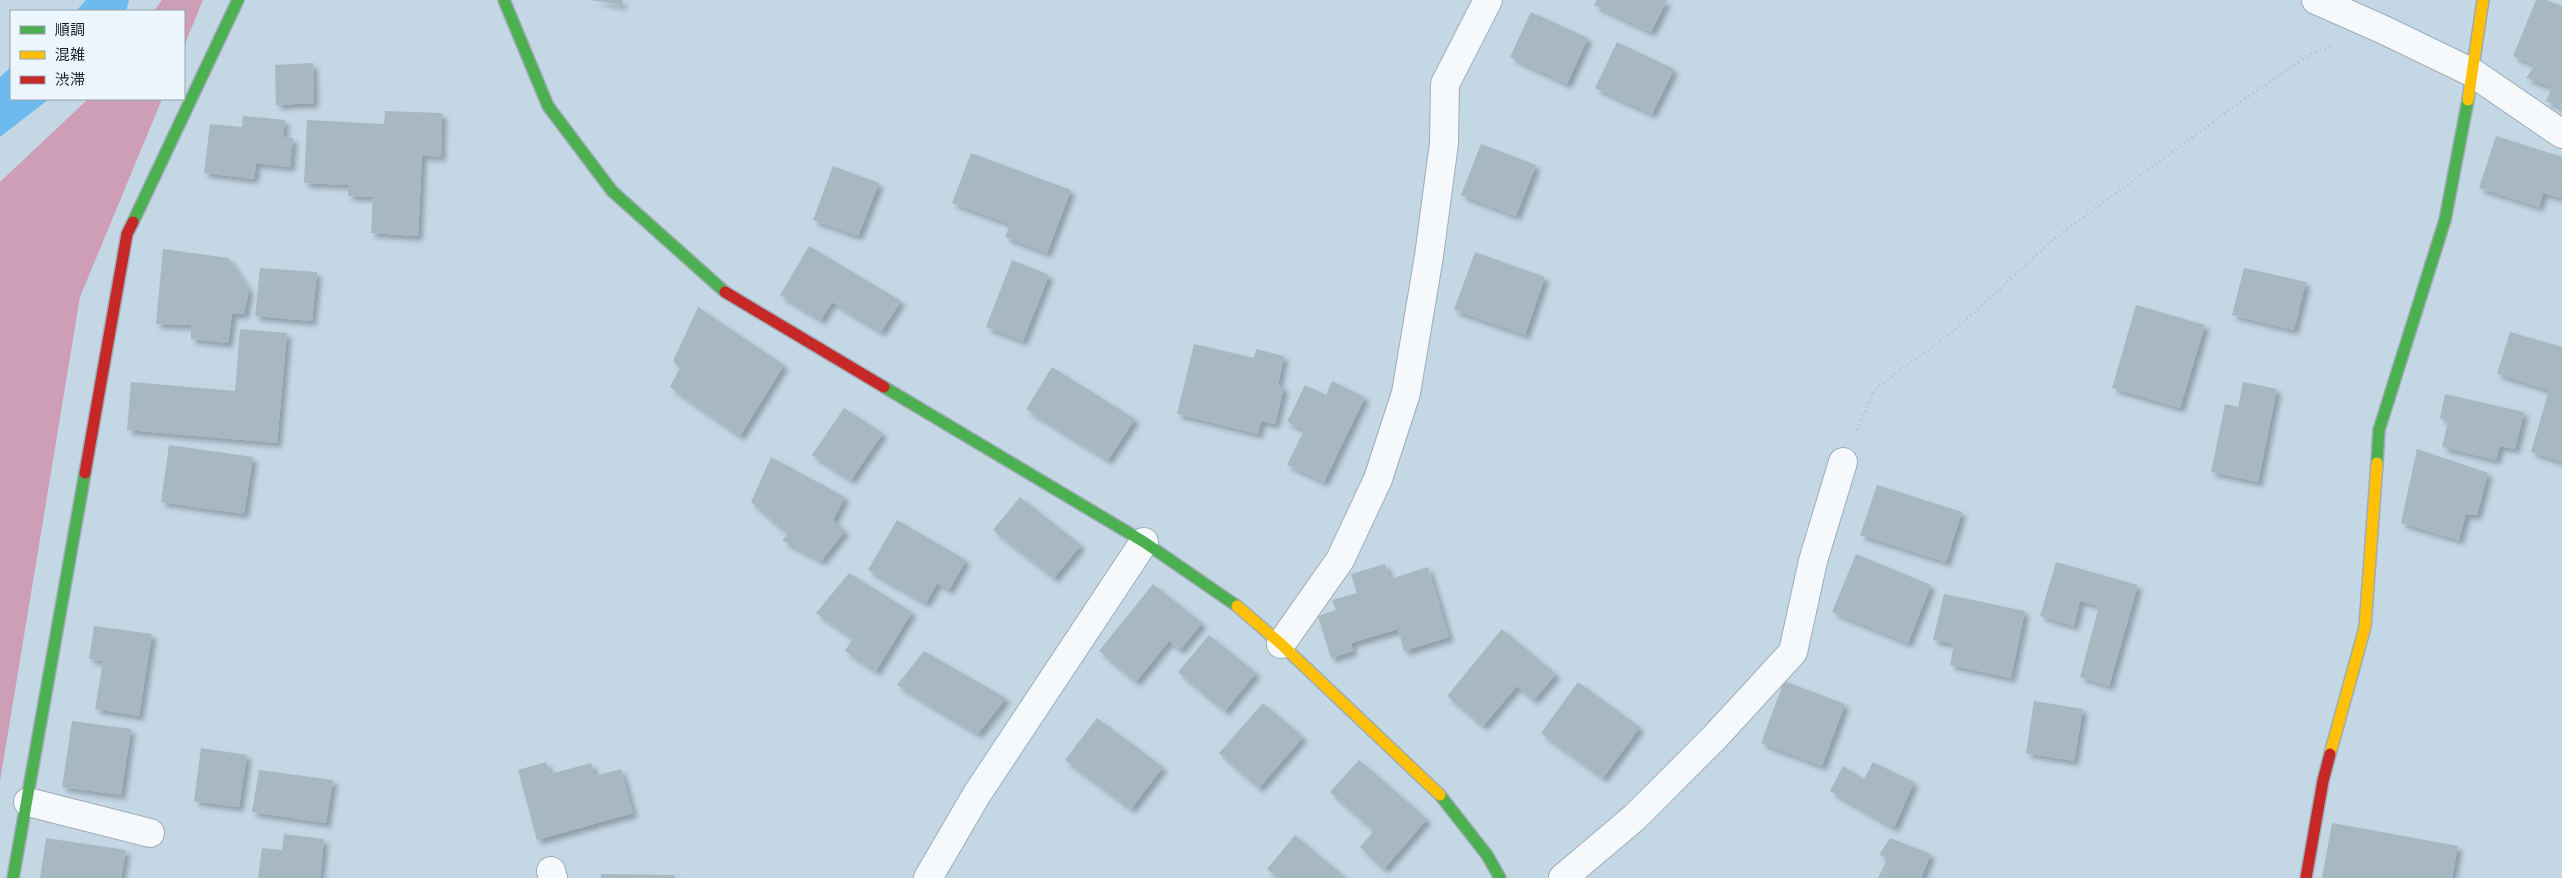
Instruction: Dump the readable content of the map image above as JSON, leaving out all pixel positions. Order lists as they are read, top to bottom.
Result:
{
  "legend": ["順調", "混雑", "渋滞"]
}
